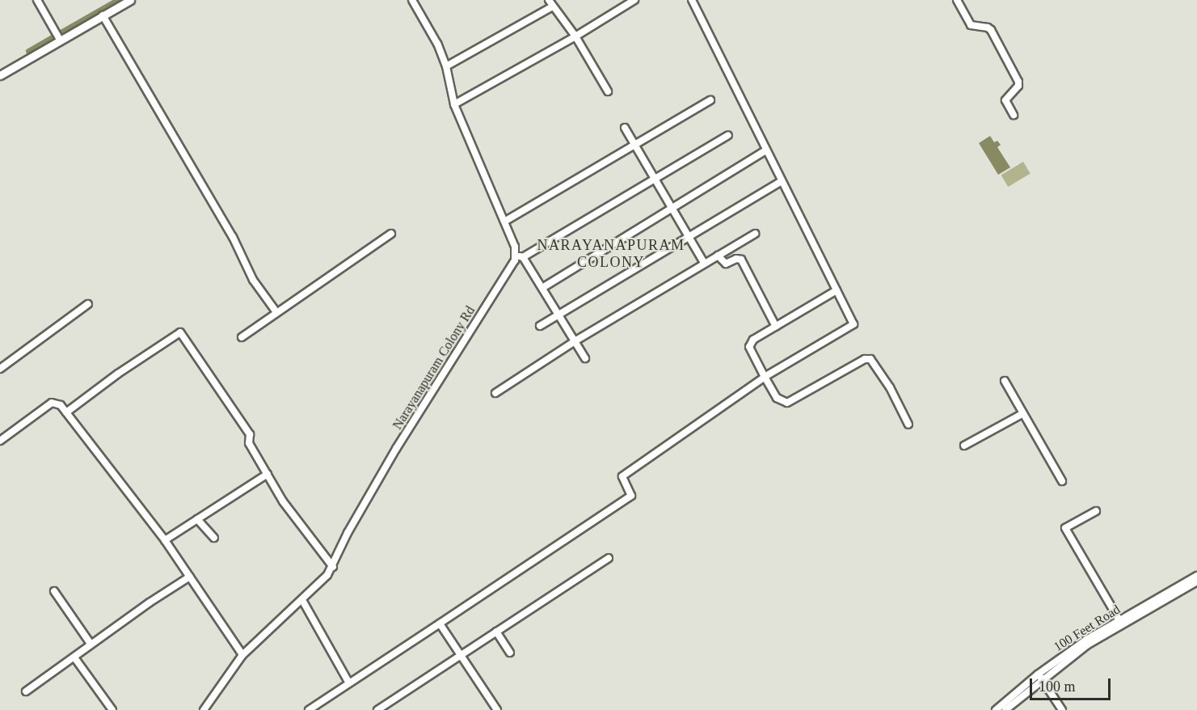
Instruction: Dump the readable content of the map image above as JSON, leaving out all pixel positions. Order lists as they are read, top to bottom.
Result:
{
  "streets": {
    "street": ["Narayanapuram Colony Rd", "100 Feet Road"]
  },
  "districts": ["NARAYANAPURAM COLONY"],
  "scale_bar": "100 m"
}
